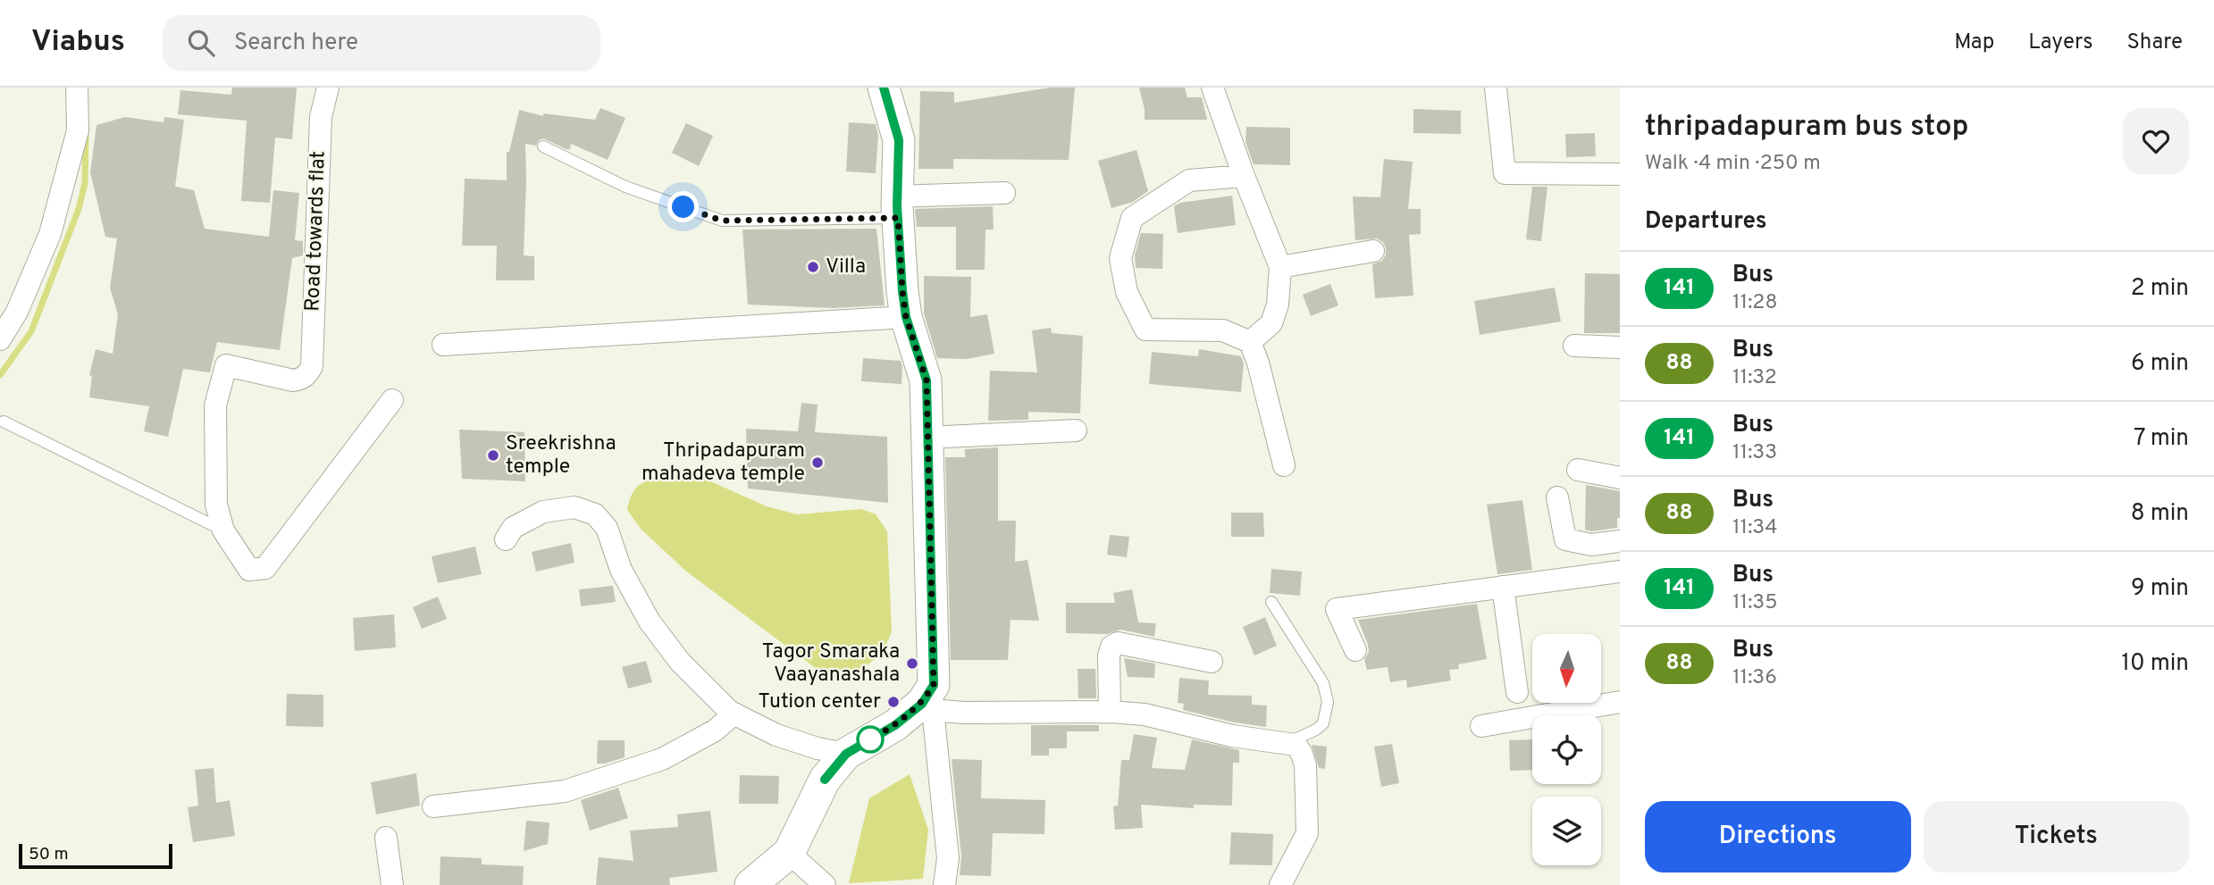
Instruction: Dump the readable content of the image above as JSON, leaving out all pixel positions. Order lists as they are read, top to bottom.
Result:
{
  "streets": {
    "street": ["Road towards flat"]
  },
  "places": [
    "Villa",
    "Sreekrishna temple",
    "Thripadapuram mahadeva temple",
    "Tagor Smaraka Vaayanashala",
    "Tution center"
  ],
  "lines": ["bus line 141"],
  "scale_bar": "50 m",
  "north": "bottom",
  "page": {
    "header": "Viabus",
    "search": "Search here",
    "nav": ["Map", "Layers", "Share"],
    "heading": [
      ["thripadapuram bus stop", "Walk · 4 min · 250 m"],
      "Departures"
    ],
    "list": [
      {
        "mark": "141",
        "name": "Bus",
        "note": "11:28",
        "value": "2 min"
      },
      {
        "mark": "88",
        "name": "Bus",
        "note": "11:32",
        "value": "6 min"
      },
      {
        "mark": "141",
        "name": "Bus",
        "note": "11:33",
        "value": "7 min"
      },
      {
        "mark": "88",
        "name": "Bus",
        "note": "11:34",
        "value": "8 min"
      },
      {
        "mark": "141",
        "name": "Bus",
        "note": "11:35",
        "value": "9 min"
      },
      {
        "mark": "88",
        "name": "Bus",
        "note": "11:36",
        "value": "10 min"
      }
    ],
    "buttons": ["Directions", "Tickets"],
    "scale": "50 m"
  }
}
